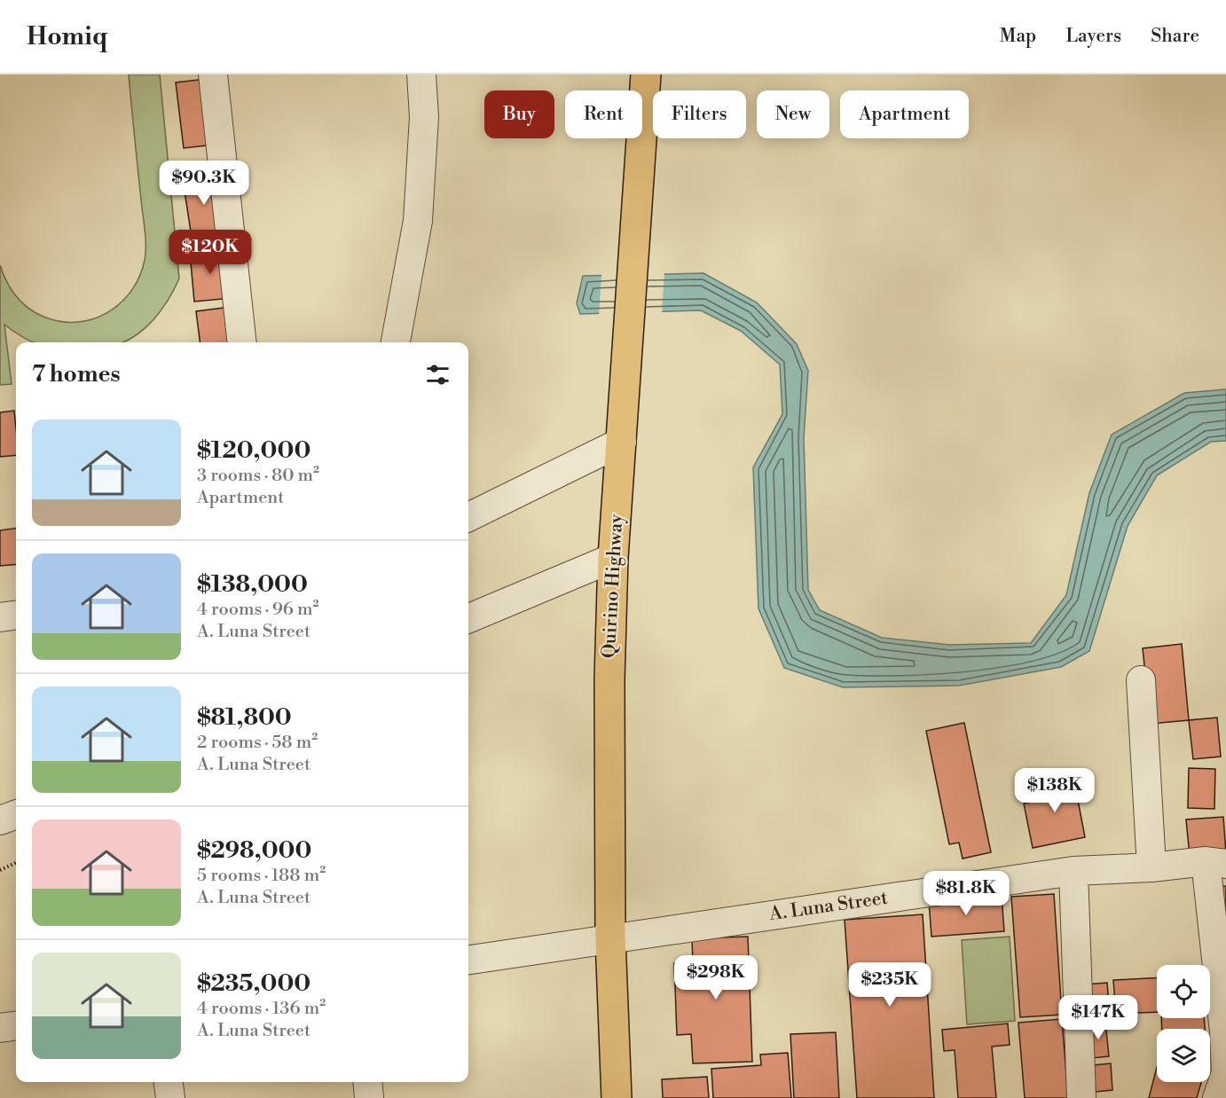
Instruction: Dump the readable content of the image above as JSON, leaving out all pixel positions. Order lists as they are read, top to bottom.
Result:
{
  "streets": {
    "highway": ["Quirino Highway"],
    "street": ["A. Luna Street"]
  },
  "crossings": [
    ["Quirino Highway", "A. Luna Street"]
  ],
  "page": {
    "header": "Homiq",
    "nav": ["Map", "Layers", "Share"],
    "chip": [
      "Buy",
      "Rent",
      "Filters",
      "New",
      "Apartment"
    ],
    "price": [
      "$90.3K",
      "$120K",
      "$138K",
      "$81.8K",
      "$298K",
      "$235K",
      "$147K"
    ],
    "heading": "7 homes",
    "list": [
      {
        "name": "$120,000",
        "note": "3 rooms · 80 m² · Apartment"
      },
      {
        "name": "$138,000",
        "note": "4 rooms · 96 m² · A. Luna Street"
      },
      {
        "name": "$81,800",
        "note": "2 rooms · 58 m² · A. Luna Street"
      },
      {
        "name": "$298,000",
        "note": "5 rooms · 188 m² · A. Luna Street"
      },
      {
        "name": "$235,000",
        "note": "4 rooms · 136 m² · A. Luna Street"
      }
    ]
  }
}
